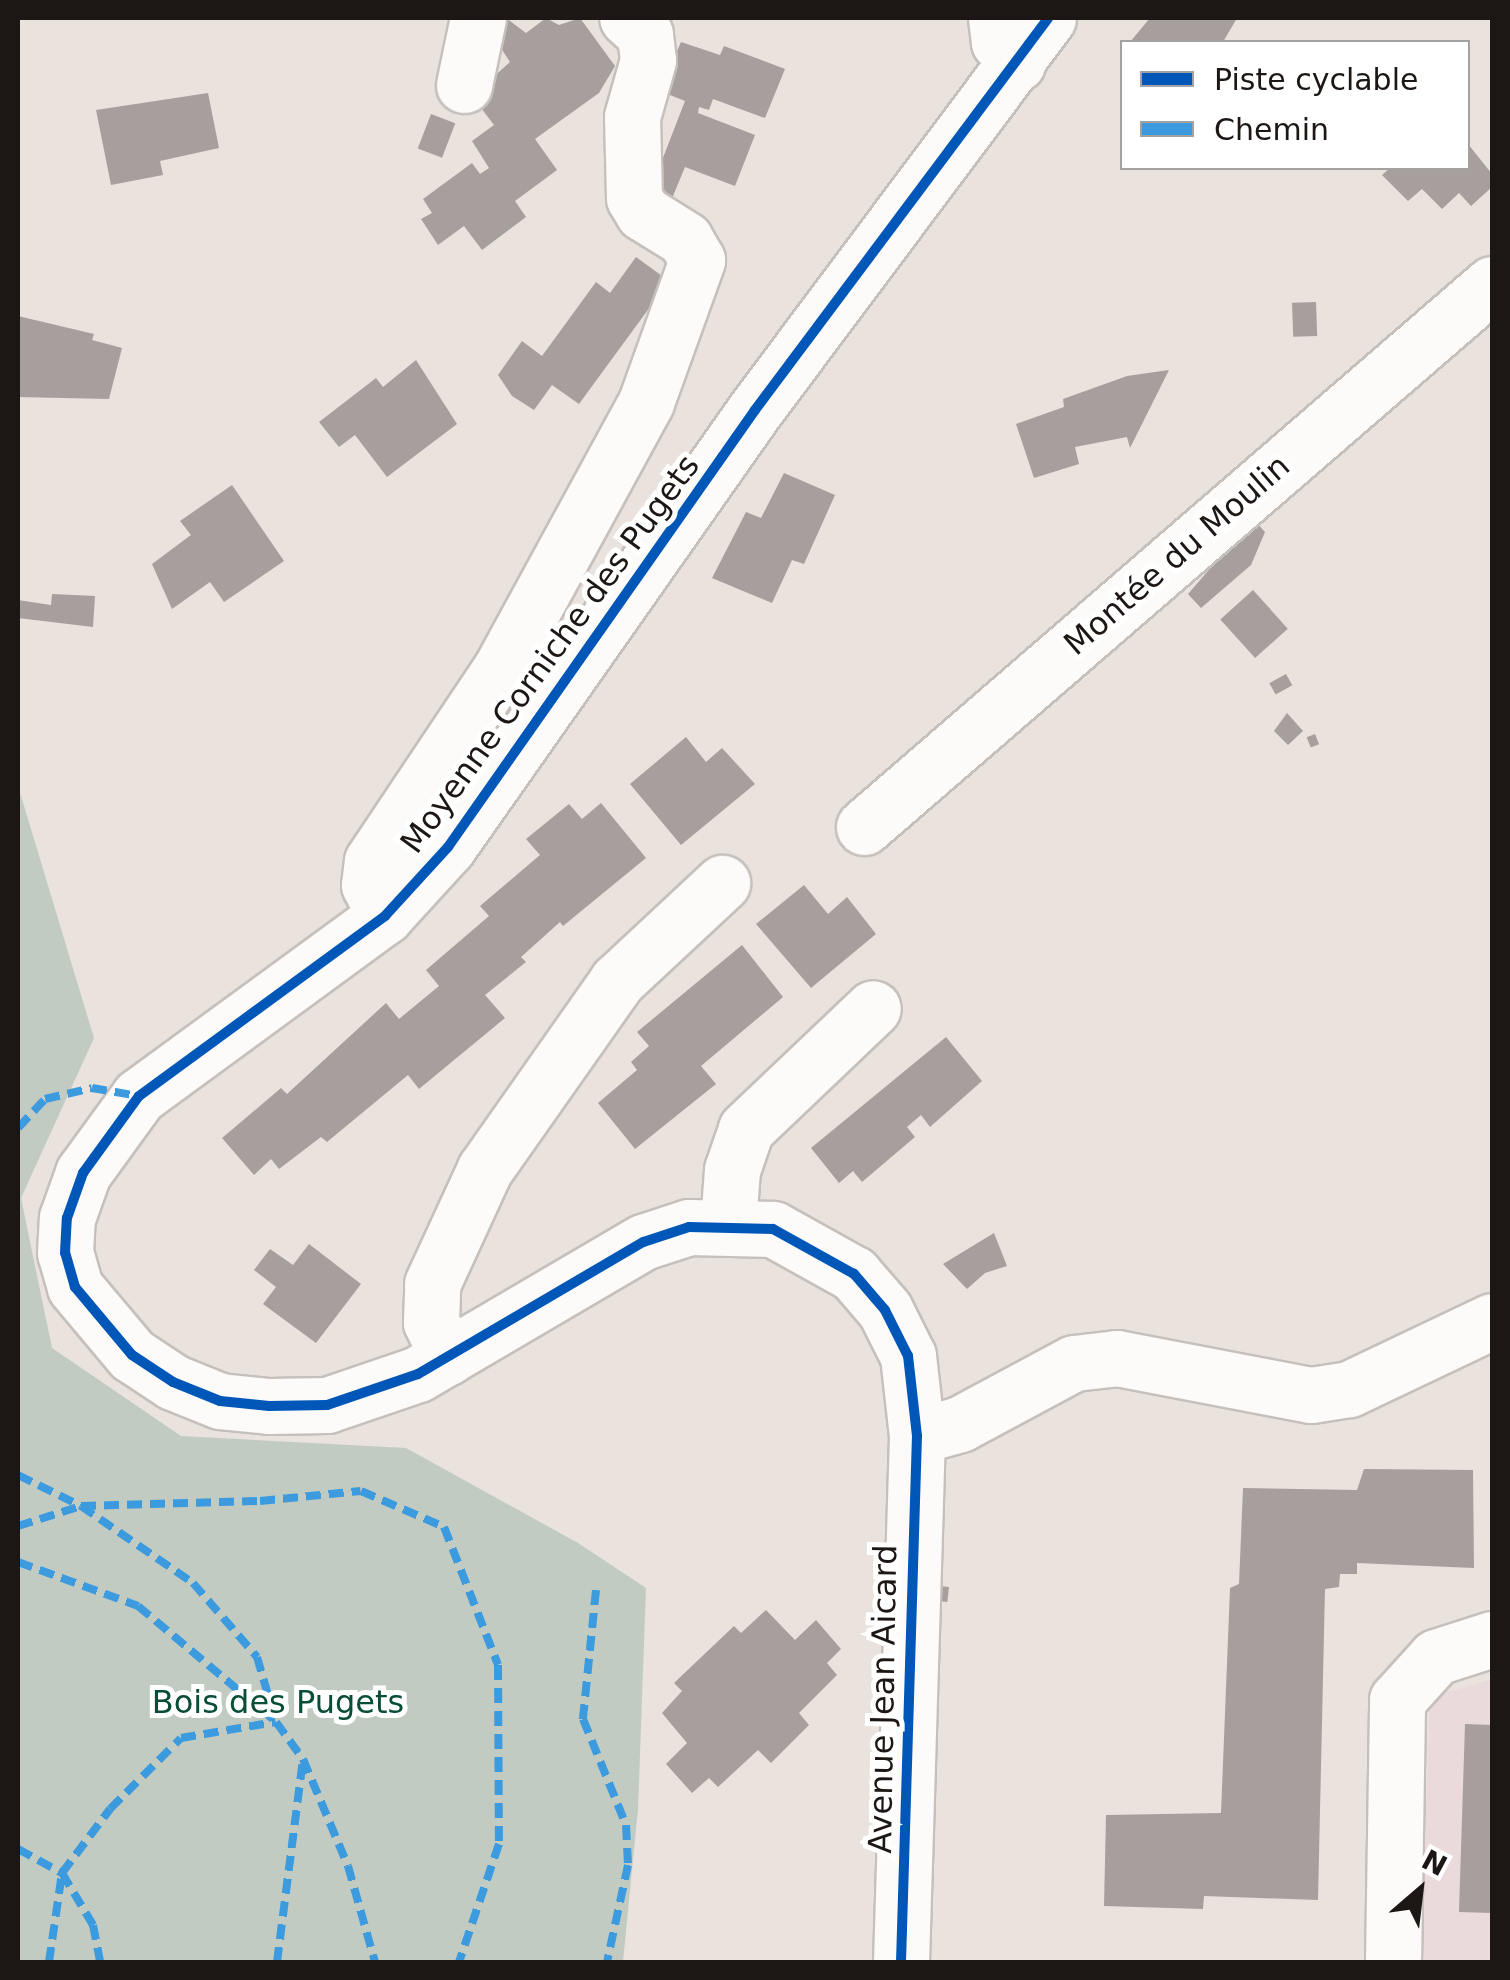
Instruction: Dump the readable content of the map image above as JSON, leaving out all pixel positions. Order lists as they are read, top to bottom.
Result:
{
  "streets": {
    "street": ["Montée du Moulin", "Moyenne Corniche des Pugets", "Avenue Jean Aicard"]
  },
  "crossings": [
    ["Moyenne Corniche des Pugets", "Avenue Jean Aicard"]
  ],
  "parks": ["Bois des Pugets"],
  "legend": ["Piste cyclable", "Chemin"],
  "north": "top right"
}
